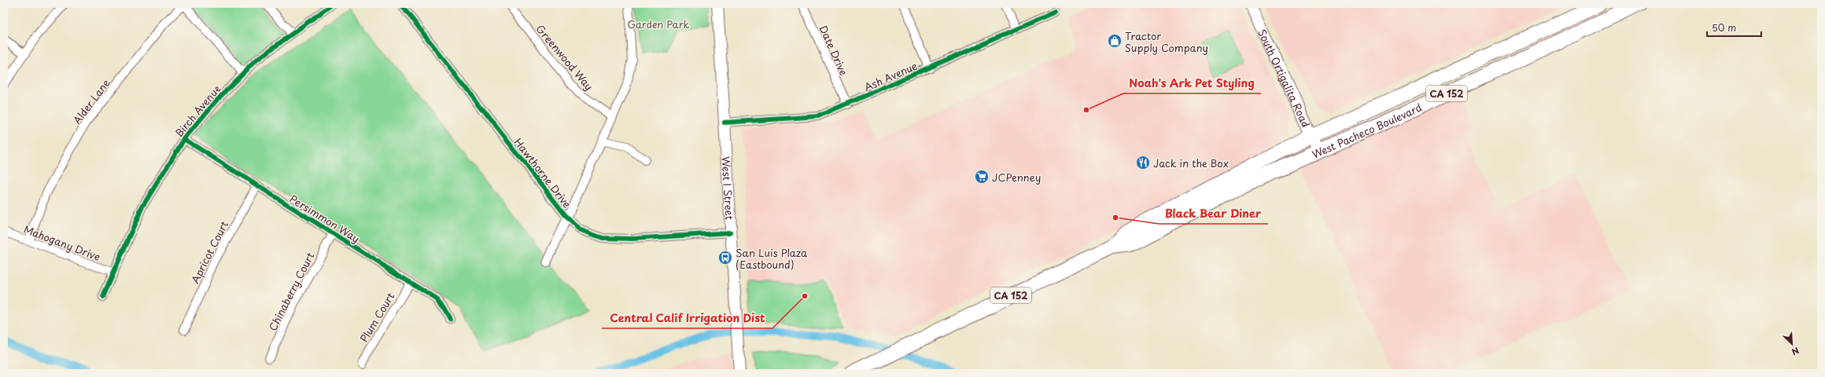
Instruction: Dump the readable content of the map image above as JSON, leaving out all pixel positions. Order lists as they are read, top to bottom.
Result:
{
  "streets": {
    "highway": ["CA 152", "West Pacheco Boulevard"],
    "street": [
      "Date Drive",
      "Greenwood Way",
      "Ash Avenue",
      "South Ortigalita Road",
      "Alder Lane",
      "Birch Avenue",
      "Hawthorne Drive",
      "West I Street",
      "Persimmon Way",
      "Mahogany Drive",
      "Apricot Court",
      "Chinaberry Court",
      "Plum Court"
    ]
  },
  "crossings": [
    ["Date Drive", "Ash Avenue"],
    ["Ash Avenue", "West I Street"],
    ["South Ortigalita Road", "West Pacheco Boulevard"],
    ["Alder Lane", "Mahogany Drive"],
    ["Birch Avenue", "Persimmon Way"],
    ["Birch Avenue", "Mahogany Drive"],
    ["Hawthorne Drive", "West I Street"],
    ["Persimmon Way", "Apricot Court"],
    ["Persimmon Way", "Chinaberry Court"],
    ["Persimmon Way", "Plum Court"]
  ],
  "parks": ["Garden Park"],
  "places": {
    "shop": ["Tractor Supply Company"],
    "other": ["Noah's Ark Pet Styling", "Black Bear Diner", "Central Calif Irrigation Dist"],
    "restaurant": ["Jack in the Box"],
    "supermarket": ["JCPenney"],
    "bus stop": ["San Luis Plaza (Eastbound)"]
  },
  "scale_bar": "50 m",
  "north": "bottom right"
}
